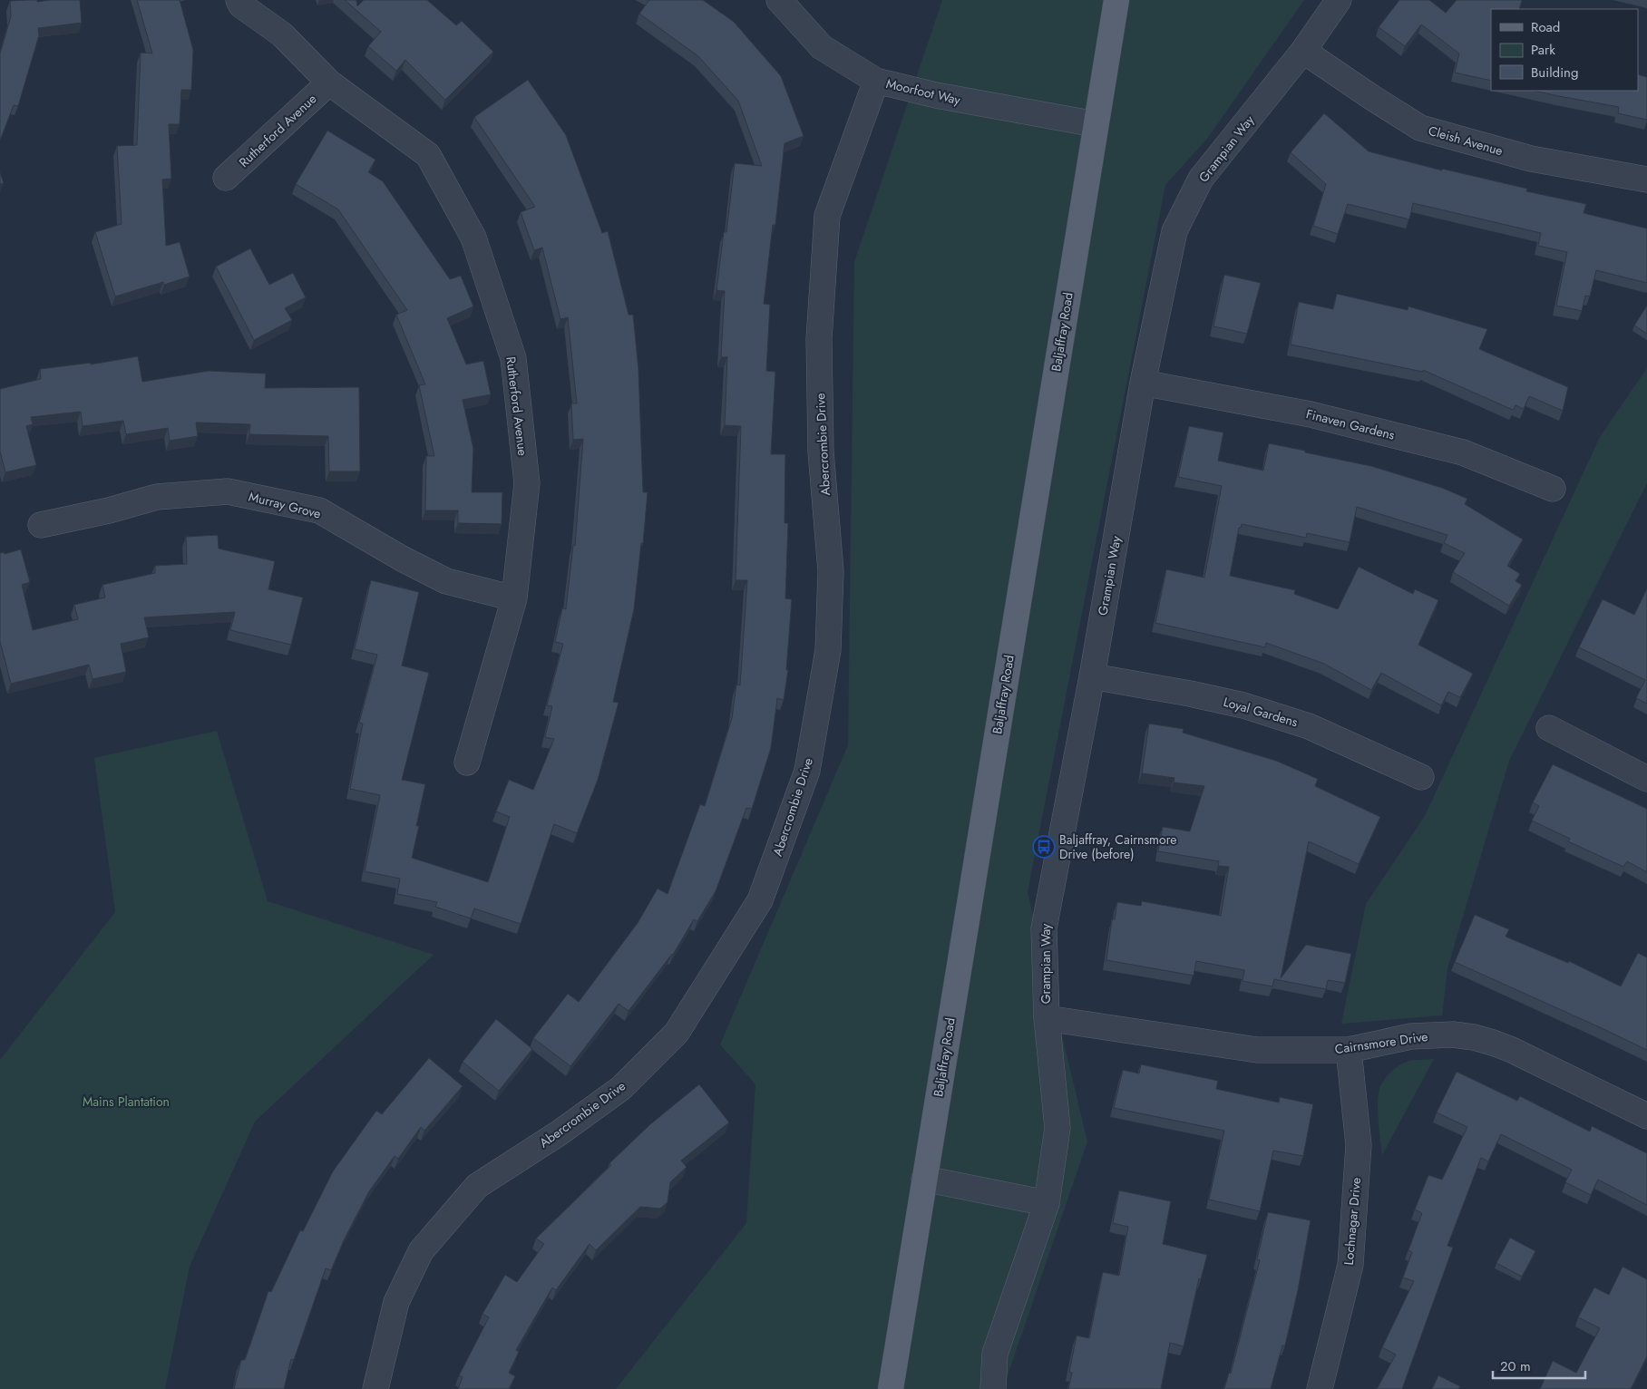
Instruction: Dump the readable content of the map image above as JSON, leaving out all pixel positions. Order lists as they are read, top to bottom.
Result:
{
  "streets": {
    "main road": ["Baljaffray Road"],
    "street": [
      "Moorfoot Way",
      "Rutherford Avenue",
      "Cleish Avenue",
      "Grampian Way",
      "Finaven Gardens",
      "Abercrombie Drive",
      "Murray Grove",
      "Loyal Gardens",
      "Cairnsmore Drive",
      "Lochnagar Drive"
    ]
  },
  "crossings": [
    ["Moorfoot Way", "Baljaffray Road"],
    ["Moorfoot Way", "Abercrombie Drive"],
    ["Rutherford Avenue", "Murray Grove"],
    ["Cleish Avenue", "Grampian Way"],
    ["Grampian Way", "Finaven Gardens"],
    ["Grampian Way", "Loyal Gardens"],
    ["Grampian Way", "Cairnsmore Drive"],
    ["Cairnsmore Drive", "Lochnagar Drive"]
  ],
  "parks": ["Mains Plantation"],
  "places": {
    "bus stop": ["Baljaffray, Cairnsmore Drive (before)"]
  },
  "legend": ["Road", "Park", "Building"],
  "scale_bar": "20 m"
}
